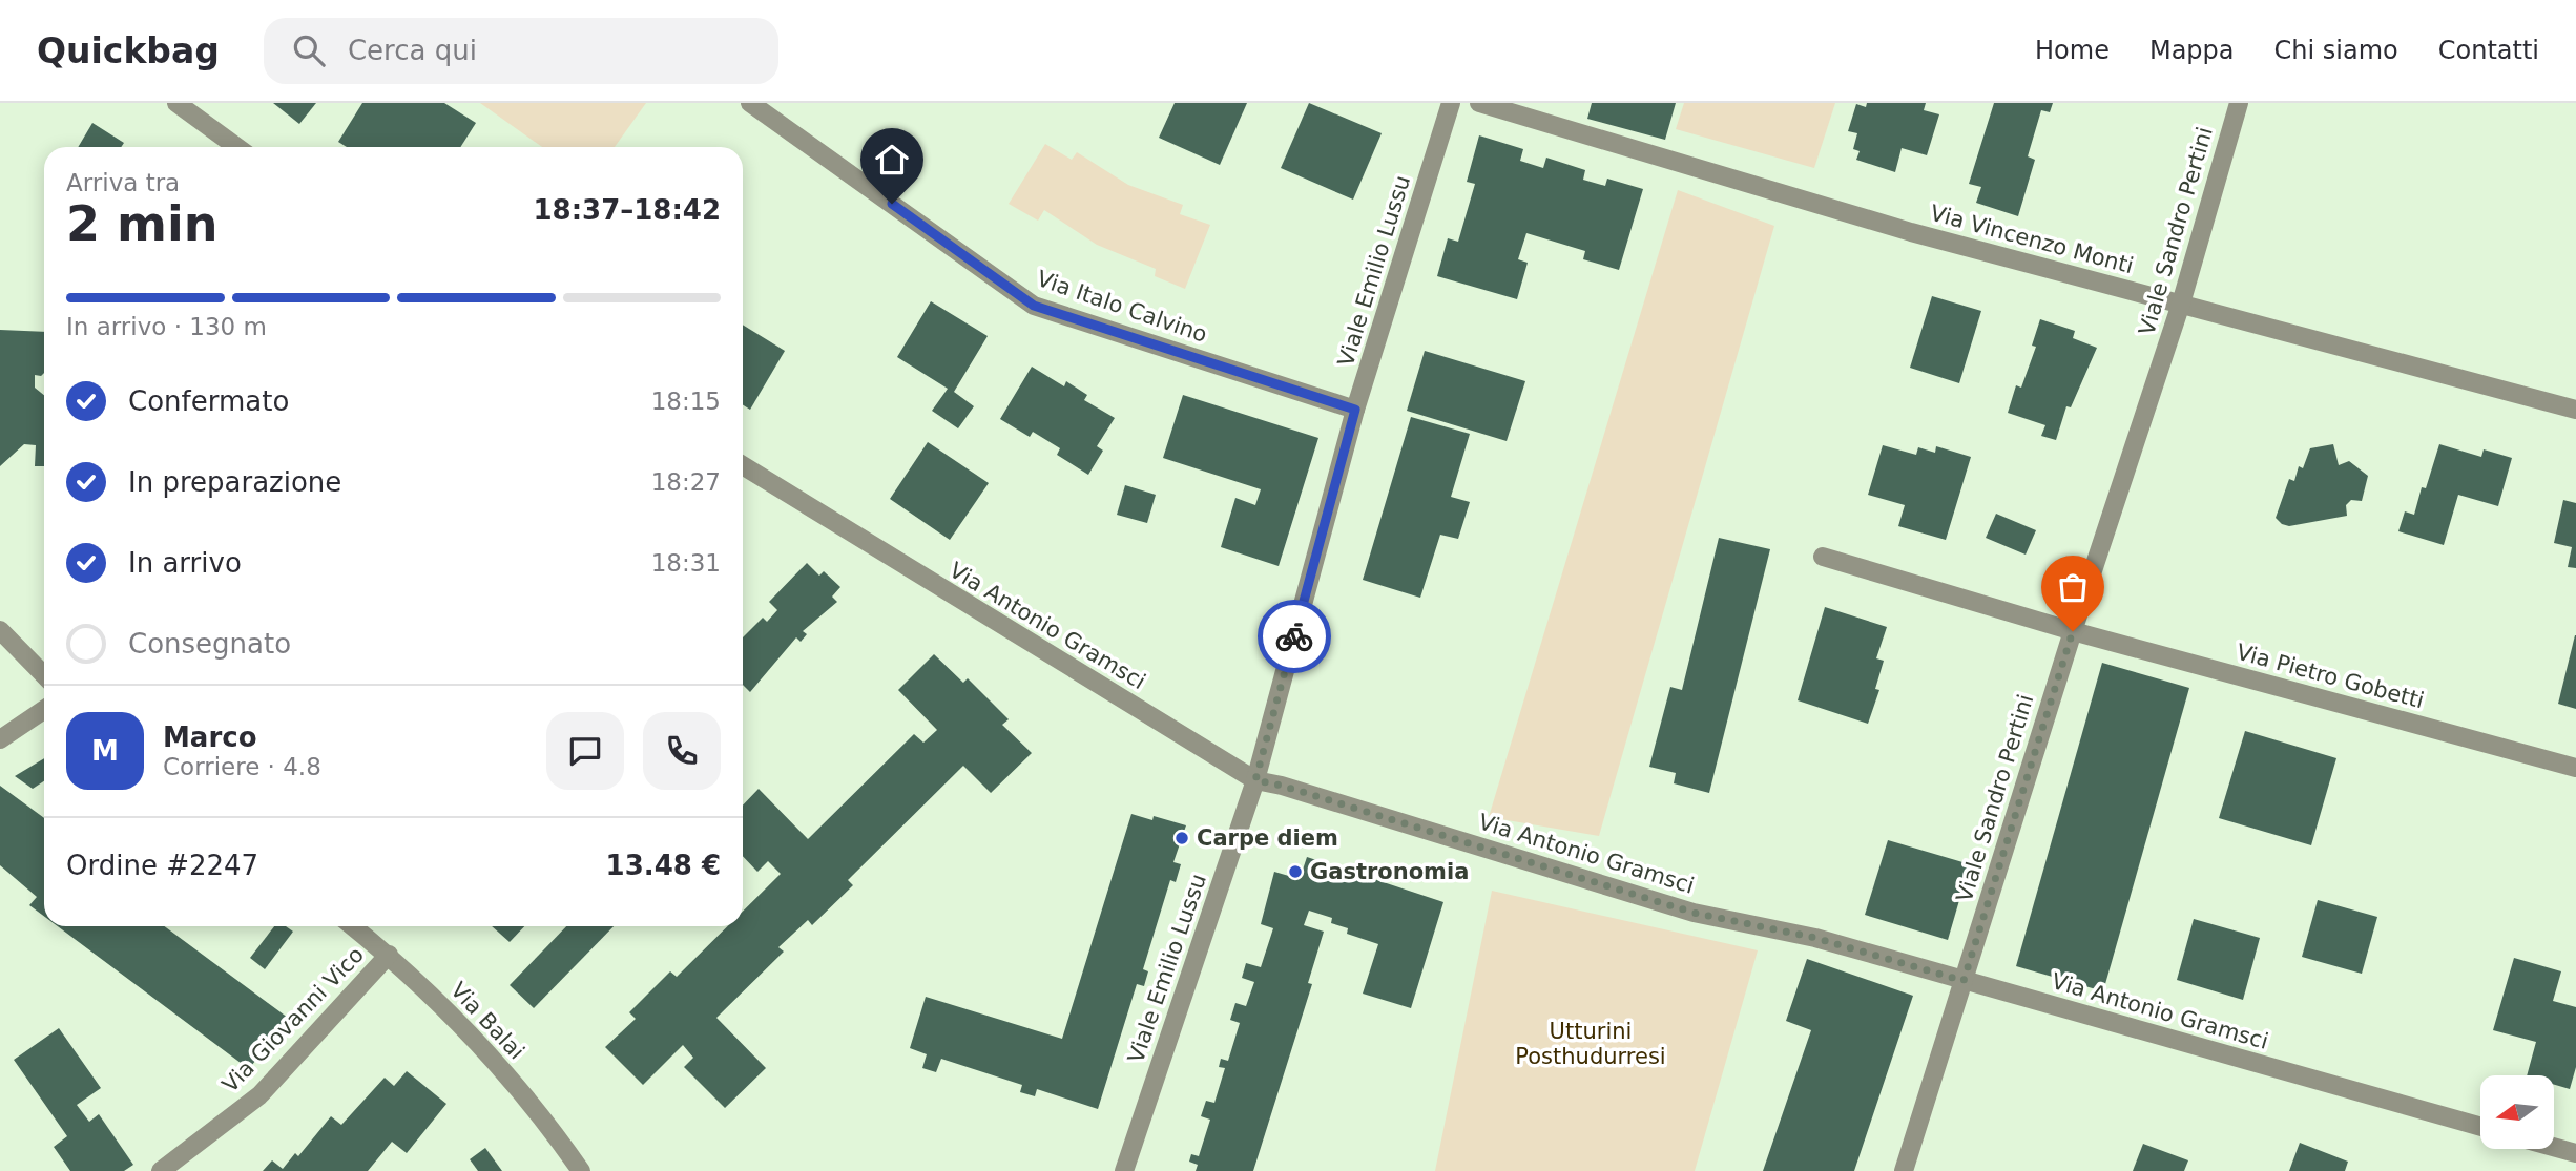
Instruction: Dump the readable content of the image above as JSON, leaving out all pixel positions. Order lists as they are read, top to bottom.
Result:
{
  "streets": {
    "street": [
      "Viale Sandro Pertini",
      "Via Vincenzo Monti",
      "Viale Emilio Lussu",
      "Via Italo Calvino",
      "Via Antonio Gramsci",
      "Via Pietro Gobetti",
      "Via Giovanni Vico",
      "Via Balai"
    ]
  },
  "crossings": [
    ["Viale Sandro Pertini", "Via Vincenzo Monti"],
    ["Viale Sandro Pertini", "Via Antonio Gramsci"],
    ["Viale Sandro Pertini", "Via Pietro Gobetti"],
    ["Viale Emilio Lussu", "Via Italo Calvino"],
    ["Viale Emilio Lussu", "Via Antonio Gramsci"],
    ["Via Giovanni Vico", "Via Balai"]
  ],
  "parks": ["Utturini Posthudurresi"],
  "places": ["Carpe diem", "Gastronomia"],
  "north": "left",
  "page": {
    "header": "Quickbag",
    "search": "Cerca qui",
    "nav": [
      "Home",
      "Mappa",
      "Chi siamo",
      "Contatti"
    ],
    "heading": ["2 min", "Arriva tra", "18:37–18:42"],
    "panel": [
      "Marco",
      "Corriere · 4.8",
      "Ordine #2247",
      "13.48 €"
    ],
    "bar": "In arrivo · 130 m",
    "list": [
      ["Confermato", "18:15"],
      ["In preparazione", "18:27"],
      ["In arrivo", "18:31"],
      "Consegnato"
    ],
    "round": "M"
  }
}
